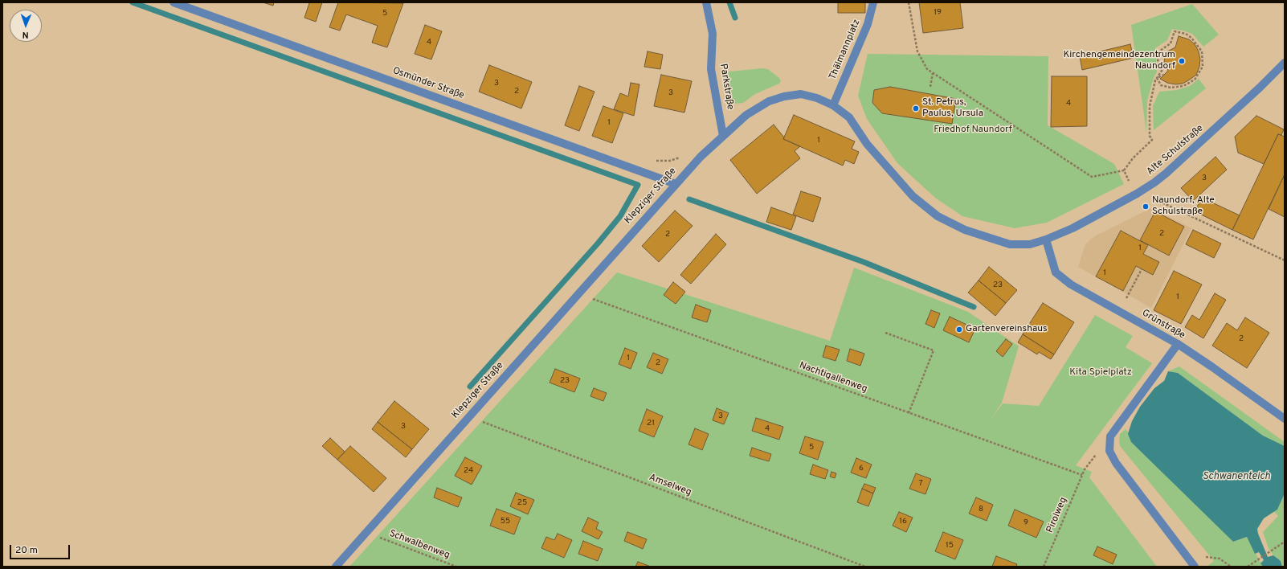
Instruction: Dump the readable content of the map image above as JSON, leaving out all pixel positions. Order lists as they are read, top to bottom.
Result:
{
  "streets": {
    "street": [
      "Thälmannplatz",
      "Osmünder Straße",
      "Parkstraße",
      "Alte Schulstraße",
      "Klepziger Straße",
      "Grünstraße"
    ],
    "path": [
      "Nachtigallenweg",
      "Amselweg",
      "Pirolweg",
      "Schwalbenweg"
    ]
  },
  "crossings": [
    ["Thälmannplatz", "Klepziger Straße"],
    ["Osmünder Straße", "Klepziger Straße"],
    ["Parkstraße", "Klepziger Straße"],
    ["Alte Schulstraße", "Klepziger Straße"],
    ["Alte Schulstraße", "Grünstraße"],
    ["Klepziger Straße", "Grünstraße"],
    ["Klepziger Straße", "Nachtigallenweg"],
    ["Klepziger Straße", "Amselweg"],
    ["Nachtigallenweg", "Pirolweg"]
  ],
  "water": ["Schwanenteich"],
  "parks": ["Friedhof Naundorf", "Kita Spielplatz"],
  "places": [
    "Kirchengemeindezentrum Naundorf",
    "St. Petrus, Paulus, Ursula",
    "Naundorf, Alte Schulstraße",
    "Gartenvereinshaus"
  ],
  "house_numbers": [
    "19",
    "5",
    "4",
    "3",
    "2",
    "3",
    "4",
    "1",
    "1",
    "3",
    "2",
    "2",
    "1",
    "1",
    "23",
    "1",
    "2",
    "1",
    "2",
    "23",
    "3",
    "21",
    "3",
    "4",
    "5",
    "6",
    "24",
    "7",
    "25",
    "8",
    "55",
    "16",
    "9",
    "15"
  ],
  "scale_bar": "20 m",
  "north": "bottom"
}
